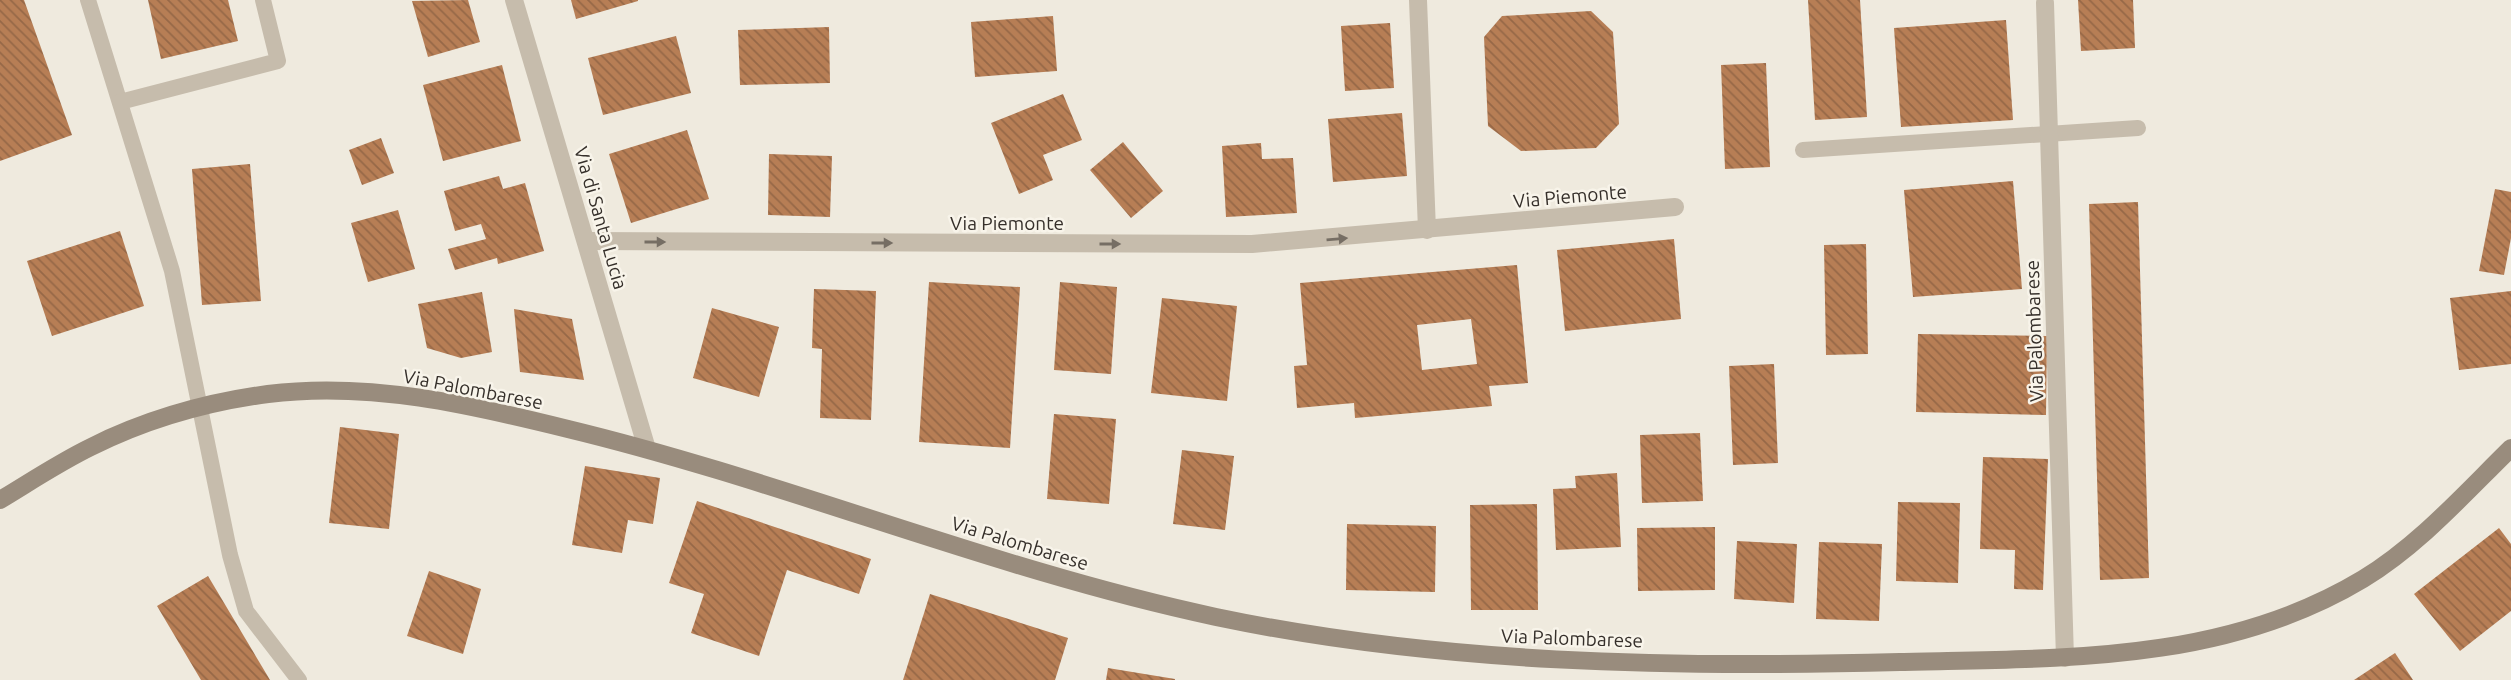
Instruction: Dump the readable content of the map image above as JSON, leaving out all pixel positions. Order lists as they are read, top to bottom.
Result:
{
  "streets": {
    "main road": ["Via Palombarese"],
    "street": ["Via Piemonte", "Via di Santa Lucia"]
  },
  "crossings": [
    ["Via Piemonte", "Via di Santa Lucia"],
    ["Via di Santa Lucia", "Via Palombarese"]
  ],
  "one_way": ["Via Piemonte"]
}
